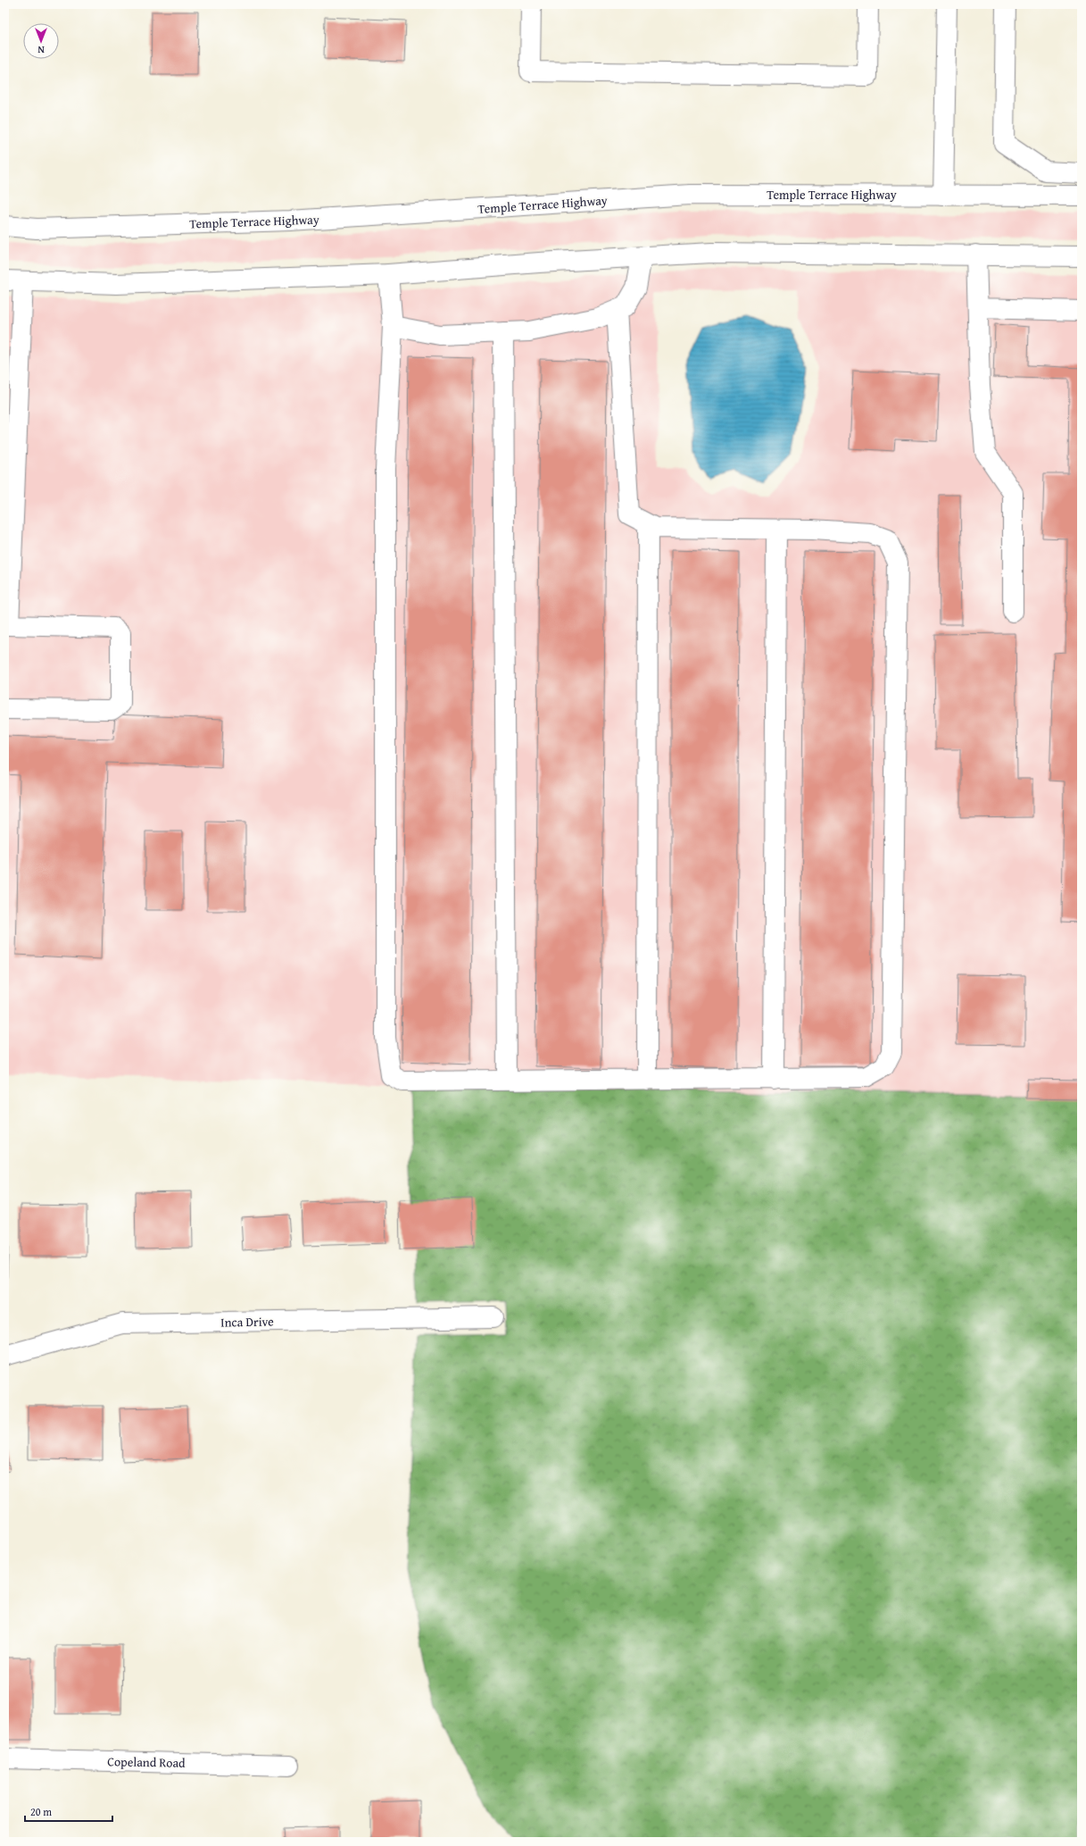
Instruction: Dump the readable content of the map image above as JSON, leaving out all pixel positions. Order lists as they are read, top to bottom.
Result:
{
  "streets": {
    "main road": ["Temple Terrace Highway", "Inca Drive", "Copeland Road"]
  },
  "scale_bar": "20 m",
  "north": "bottom"
}
